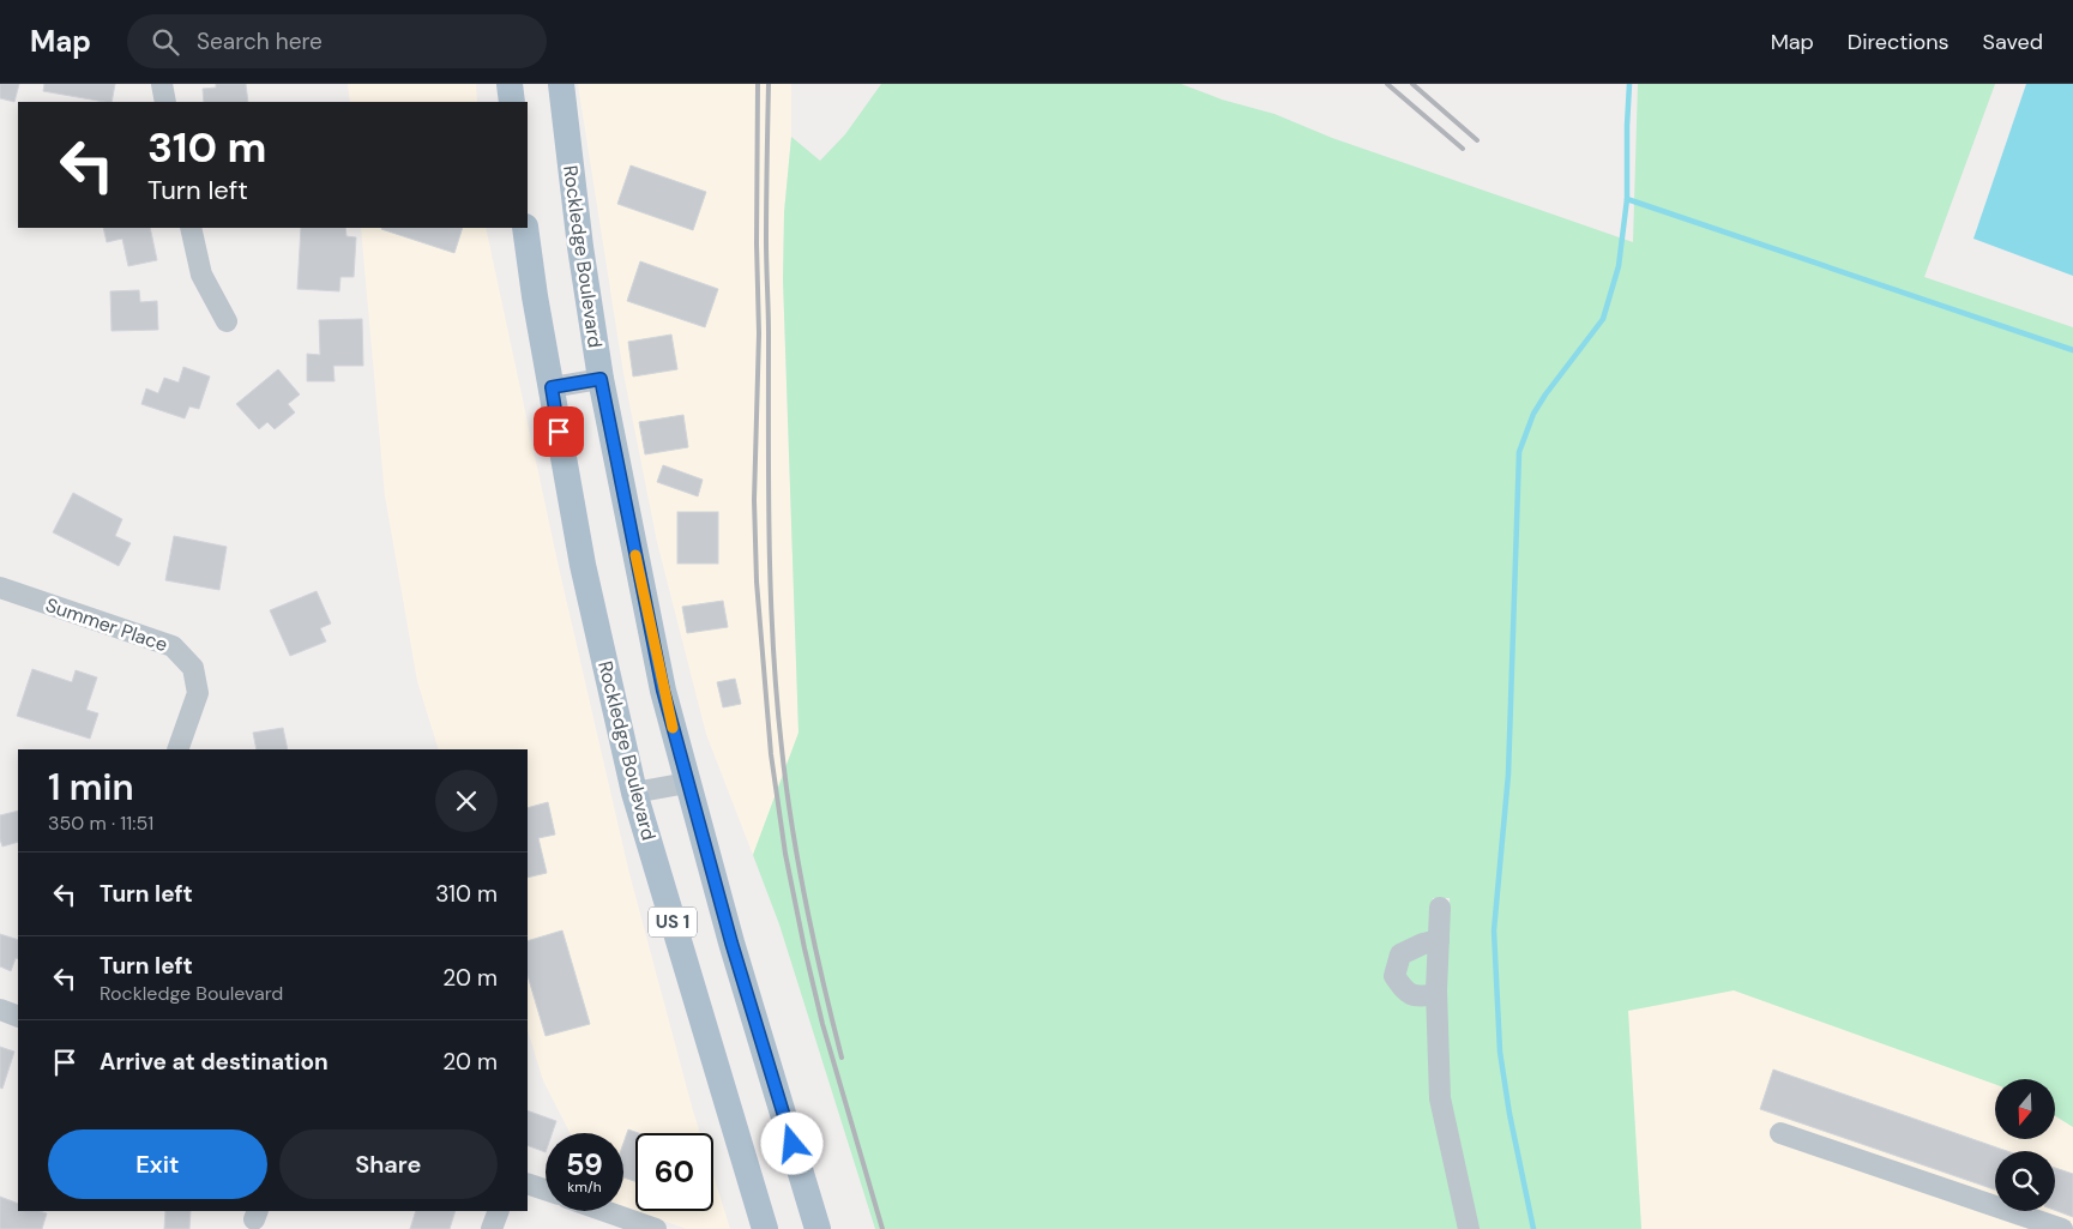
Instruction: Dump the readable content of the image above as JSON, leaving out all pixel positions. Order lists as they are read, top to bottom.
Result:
{
  "streets": {
    "main road": ["Rockledge Boulevard", "US 1"],
    "street": ["Summer Place"]
  },
  "north": "bottom",
  "page": {
    "header": "Map",
    "search": "Search here",
    "nav": ["Map", "Directions", "Saved"],
    "turn": ["310 m", "Turn left"],
    "heading": ["1 min", "350 m · 11:51"],
    "list": [
      {
        "name": "Turn left",
        "value": "310 m"
      },
      {
        "name": "Turn left",
        "note": "Rockledge Boulevard",
        "value": "20 m"
      },
      {
        "name": "Arrive at destination",
        "value": "20 m"
      }
    ],
    "buttons": ["Exit", "Share"],
    "speed": "59 km/h",
    "limit": "60"
  }
}
